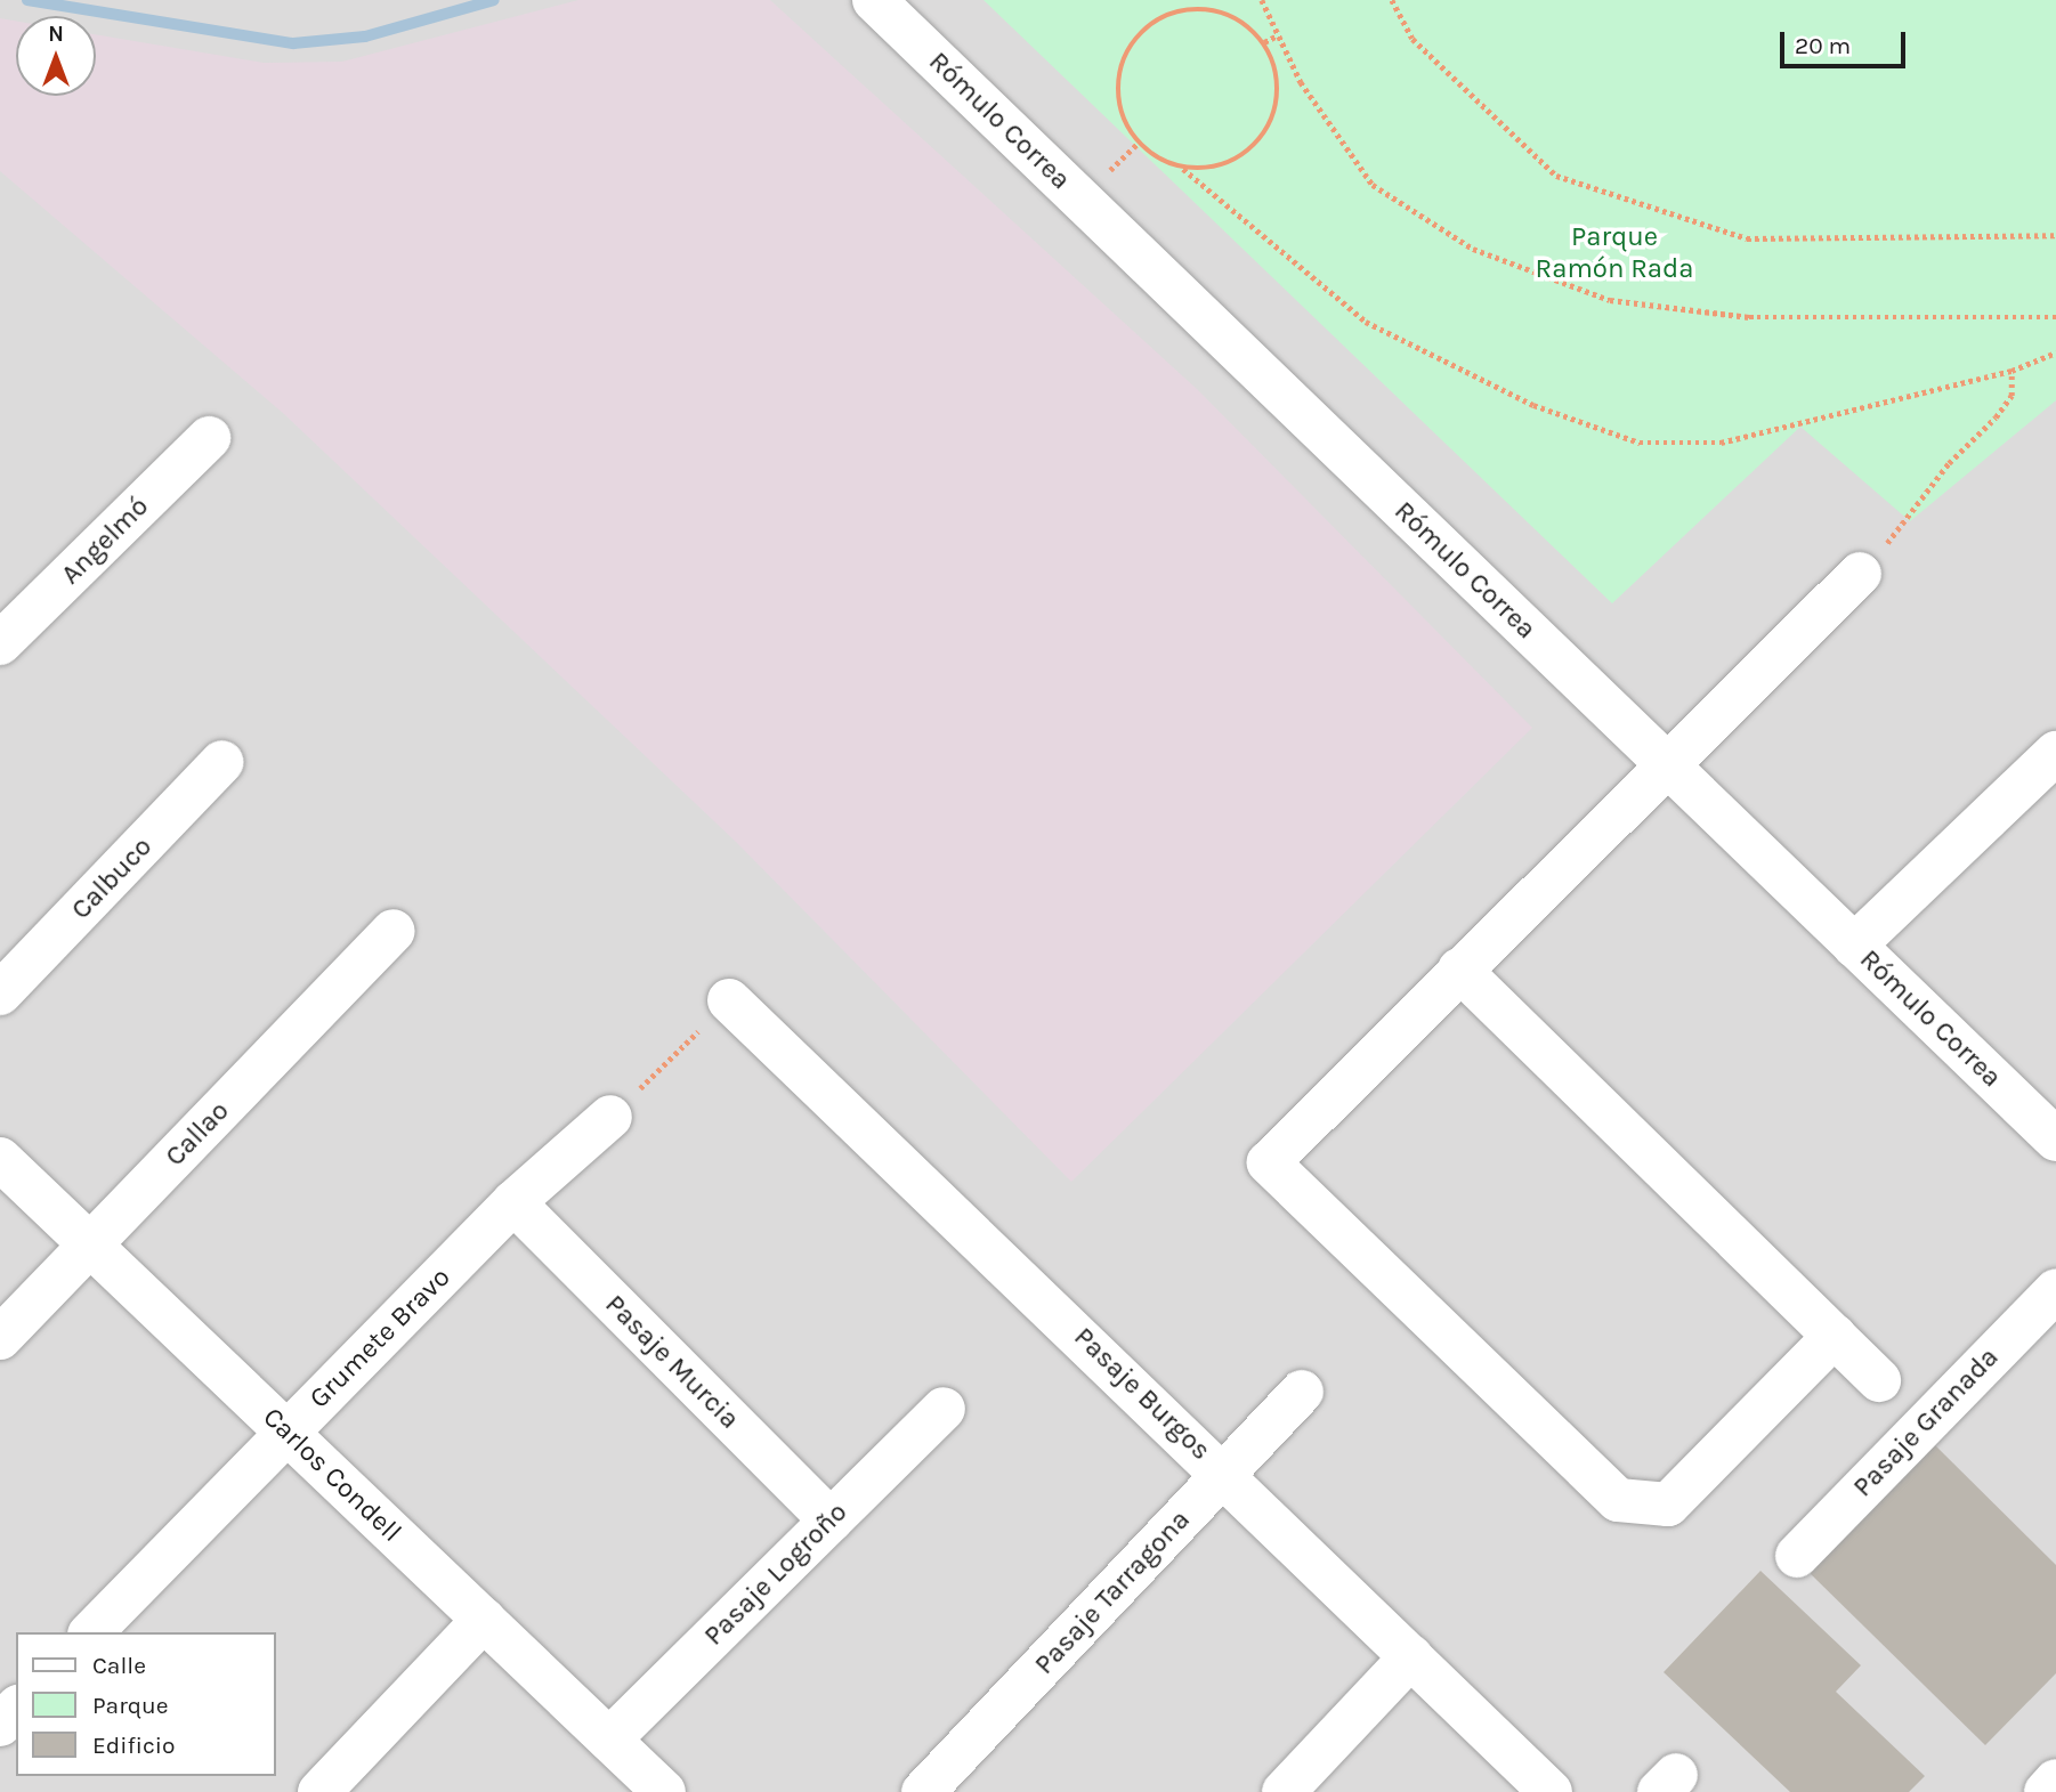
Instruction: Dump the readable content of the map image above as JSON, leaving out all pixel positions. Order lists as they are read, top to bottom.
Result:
{
  "streets": {
    "street": [
      "Rómulo Correa",
      "Angelmó",
      "Calbuco",
      "Callao",
      "Grumete Bravo",
      "Pasaje Murcia",
      "Pasaje Burgos",
      "Pasaje Granada",
      "Carlos Condell",
      "Pasaje Logroño",
      "Pasaje Tarragona"
    ]
  },
  "crossings": [
    ["Callao", "Carlos Condell"],
    ["Grumete Bravo", "Pasaje Murcia"],
    ["Grumete Bravo", "Carlos Condell"],
    ["Pasaje Murcia", "Pasaje Logroño"],
    ["Pasaje Burgos", "Pasaje Tarragona"],
    ["Carlos Condell", "Pasaje Logroño"]
  ],
  "parks": ["Parque Ramón Rada"],
  "legend": ["Calle", "Parque", "Edificio"],
  "scale_bar": "20 m",
  "north": "top"
}
